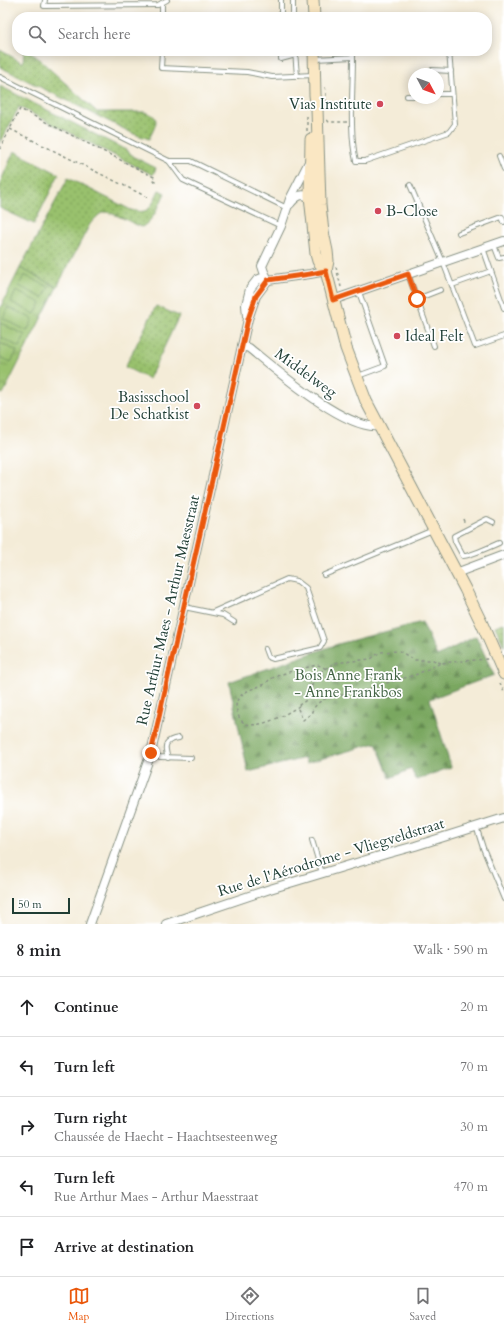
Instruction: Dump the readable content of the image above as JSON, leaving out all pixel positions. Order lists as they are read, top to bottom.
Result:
{
  "streets": {
    "street": ["Middelweg", "Rue Arthur Maes - Arthur Maesstraat", "Rue de l'Aérodrome - Vliegveldstraat"]
  },
  "crossings": [
    ["Middelweg", "Rue Arthur Maes - Arthur Maesstraat"]
  ],
  "parks": ["Bois Anne Frank - Anne Frankbos"],
  "places": [
    "Vias Institute",
    "B-Close",
    "Ideal Felt",
    "Basisschool De Schatkist"
  ],
  "scale_bar": "50 m",
  "north": "bottom right",
  "page": {
    "search": "Search here",
    "scale": "50 m",
    "heading": ["8 min", "Walk · 590 m"],
    "list": [
      ["Continue", "20 m"],
      ["Turn left", "70 m"],
      ["Turn right", "Chaussée de Haecht - Haachtsesteenweg", "30 m"],
      ["Turn left", "Rue Arthur Maes - Arthur Maesstraat", "470 m"],
      "Arrive at destination"
    ],
    "nav": ["Map", "Directions", "Saved"]
  }
}
